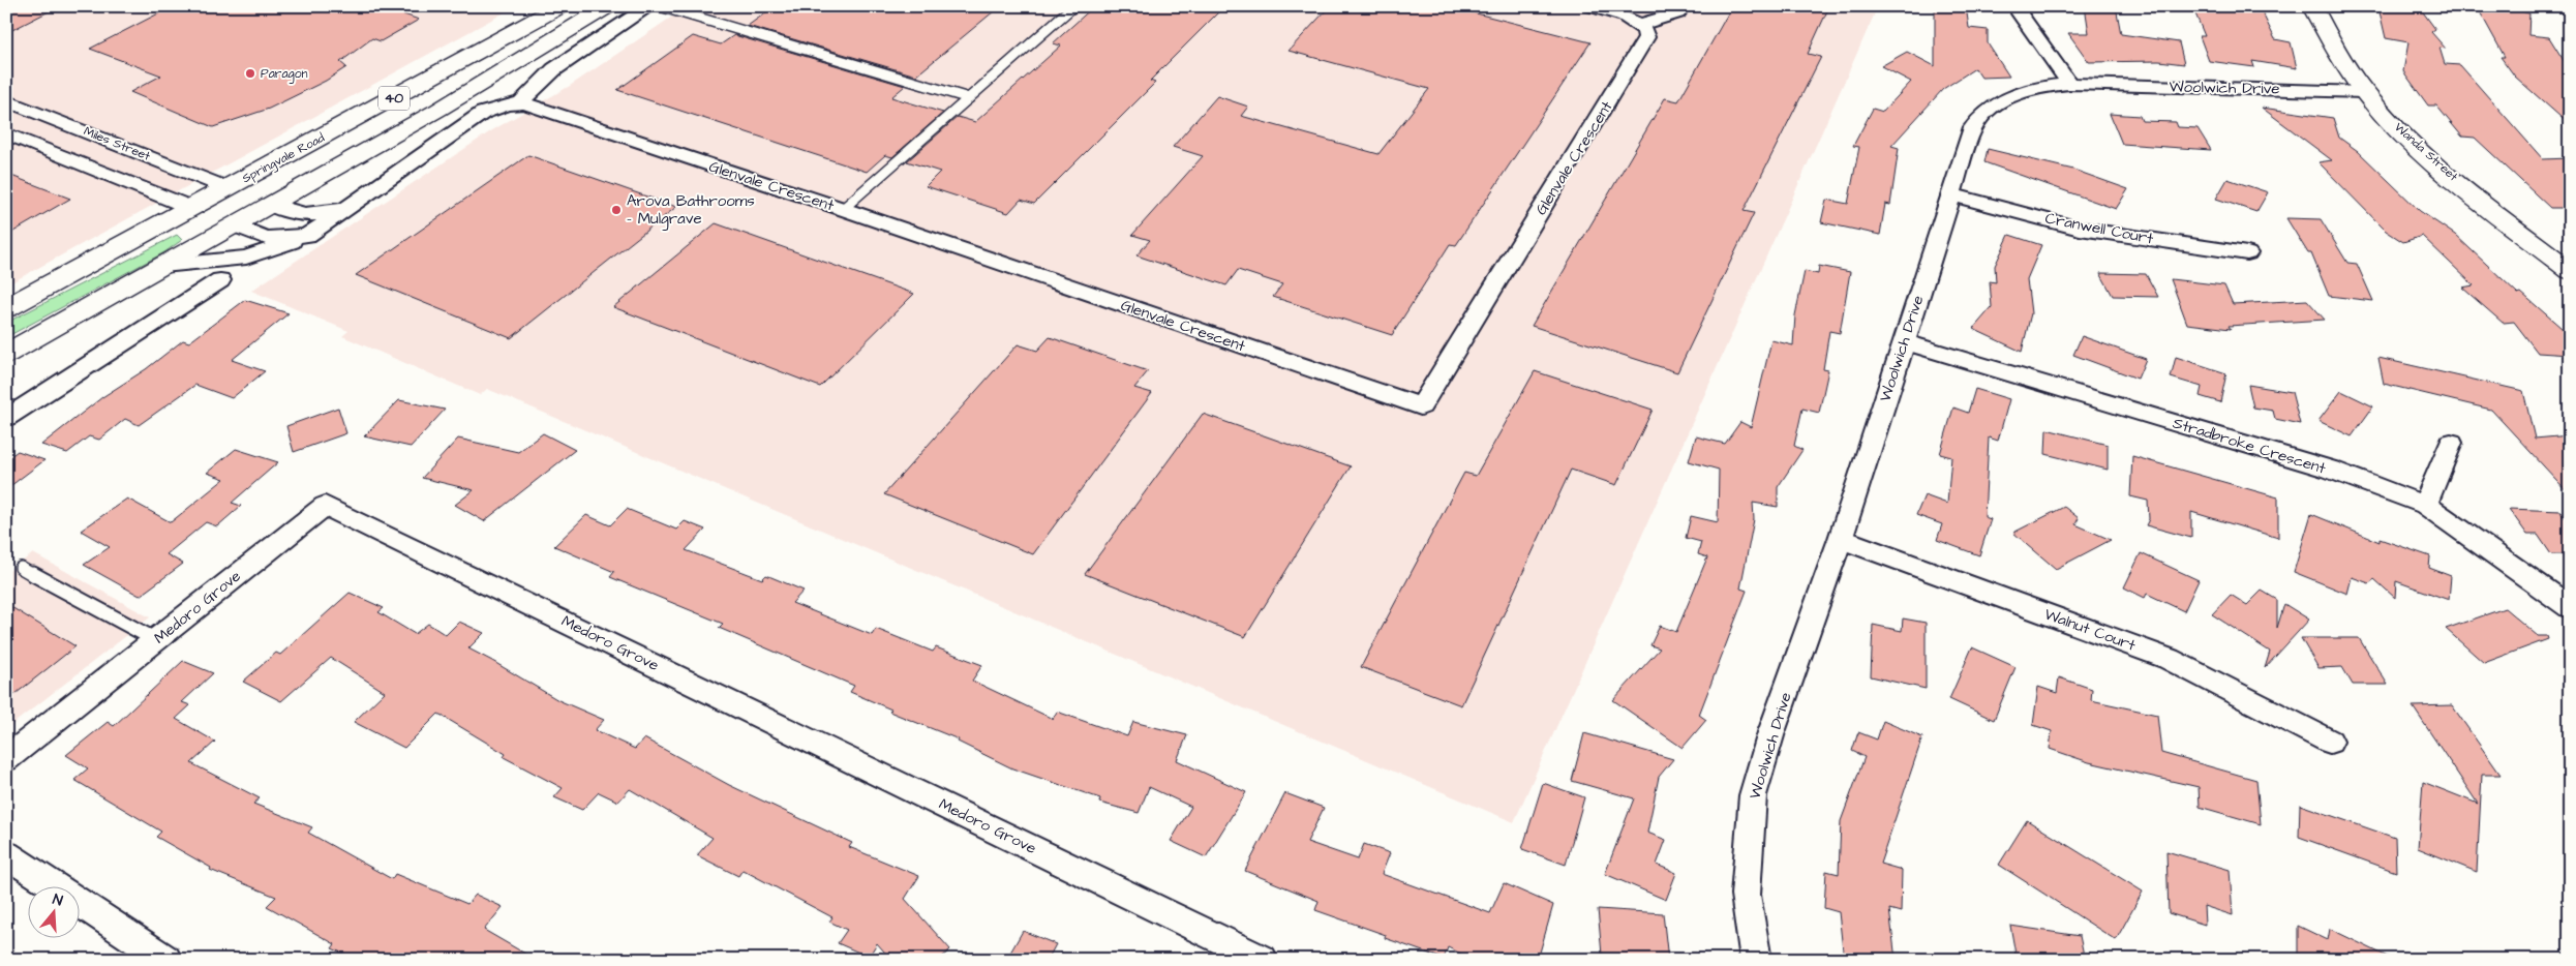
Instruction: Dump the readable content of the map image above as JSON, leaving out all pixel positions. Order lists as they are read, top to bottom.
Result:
{
  "streets": {
    "main road": ["40", "Wanda Street", "Springvale Road"],
    "street": [
      "Woolwich Drive",
      "Miles Street",
      "Glenvale Crescent",
      "Cranwell Court",
      "Stradbroke Crescent",
      "Medoro Grove",
      "Walnut Court"
    ]
  },
  "crossings": [
    ["Woolwich Drive", "Wanda Street"],
    ["Woolwich Drive", "Cranwell Court"],
    ["Woolwich Drive", "Stradbroke Crescent"],
    ["Woolwich Drive", "Walnut Court"],
    ["Miles Street", "Springvale Road"]
  ],
  "places": ["Paragon", "Arova Bathrooms - Mulgrave"],
  "north": "top"
}
